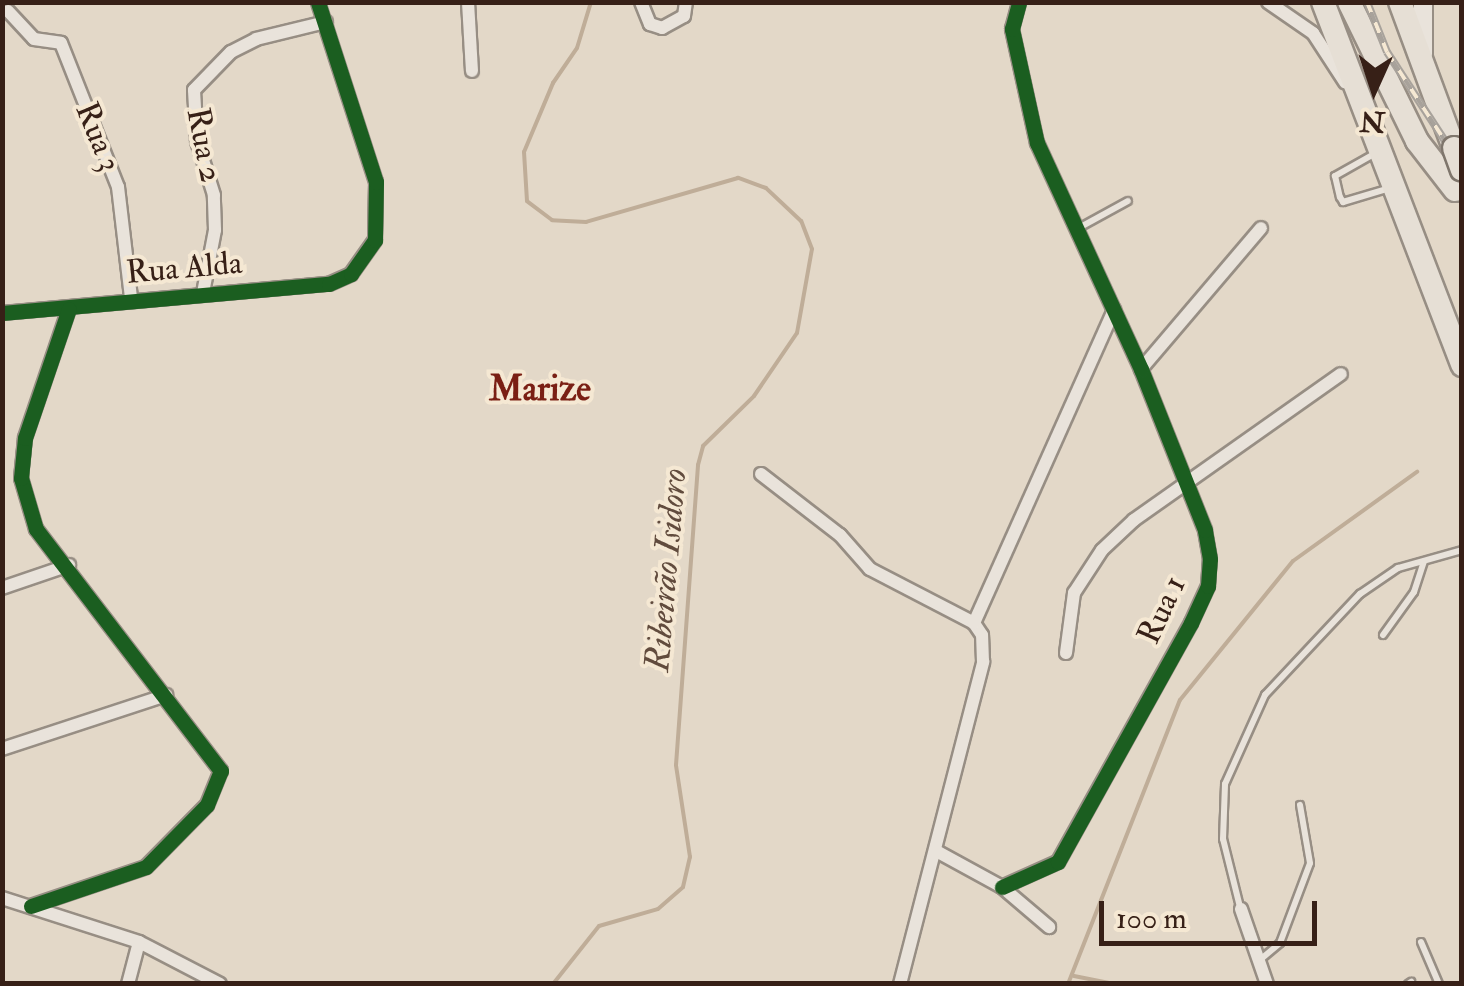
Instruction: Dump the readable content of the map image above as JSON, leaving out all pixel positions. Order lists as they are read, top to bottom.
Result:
{
  "streets": {
    "street": [
      "Rua 3",
      "Rua 2",
      "Rua Alda",
      "Rua 1"
    ]
  },
  "crossings": [
    ["Rua 3", "Rua Alda"],
    ["Rua 2", "Rua Alda"]
  ],
  "districts": ["Marize"],
  "water": ["Ribeirão Isidoro"],
  "scale_bar": "100 m",
  "north": "bottom"
}
